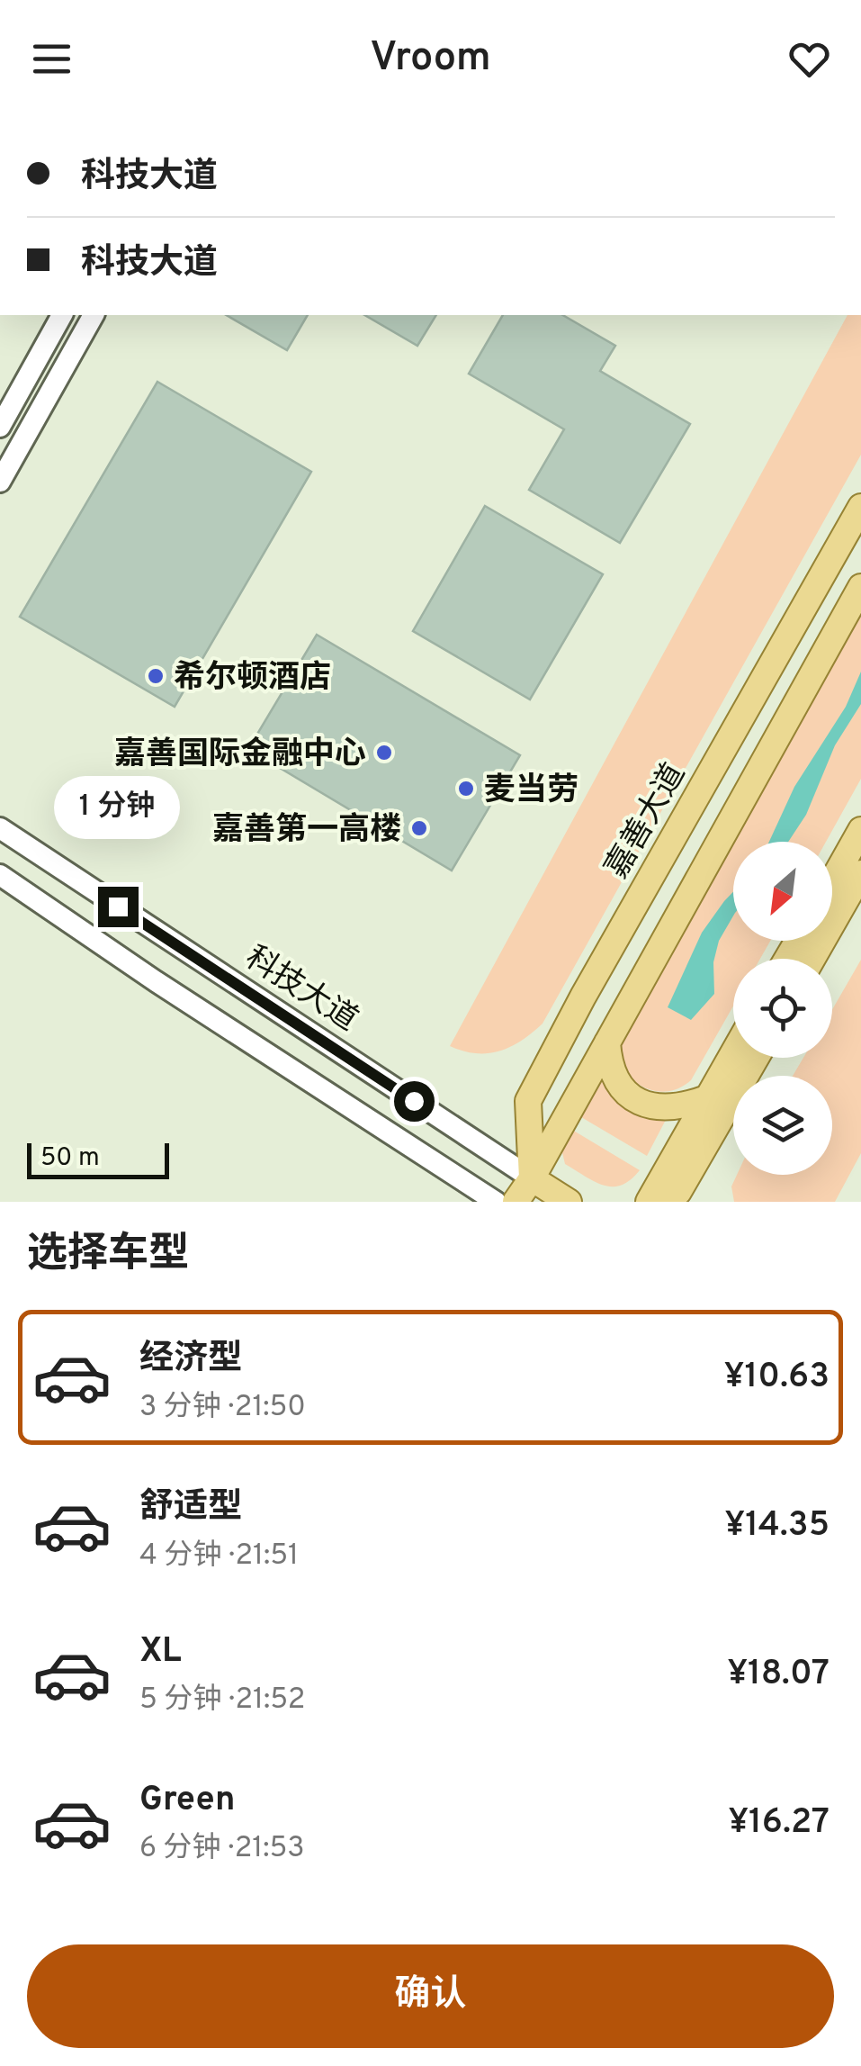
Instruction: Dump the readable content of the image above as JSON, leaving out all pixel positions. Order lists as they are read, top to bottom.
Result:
{
  "streets": {
    "main road": ["嘉善大道", "科技大道"]
  },
  "crossings": [
    ["嘉善大道", "科技大道"]
  ],
  "places": [
    "希尔顿酒店",
    "嘉善国际金融中心",
    "麦当劳",
    "嘉善第一高楼"
  ],
  "scale_bar": "50 m",
  "north": "bottom left",
  "page": {
    "header": "Vroom",
    "banner": ["科技大道", "科技大道"],
    "bubble": "1 分钟",
    "scale": "50 m",
    "heading": "选择车型",
    "list": [
      {
        "name": "经济型",
        "note": "3 分钟 · 21:50",
        "value": "¥10.63"
      },
      {
        "name": "舒适型",
        "note": "4 分钟 · 21:51",
        "value": "¥14.35"
      },
      {
        "name": "XL",
        "note": "5 分钟 · 21:52",
        "value": "¥18.07"
      },
      {
        "name": "Green",
        "note": "6 分钟 · 21:53",
        "value": "¥16.27"
      }
    ],
    "buttons": "确认"
  }
}
